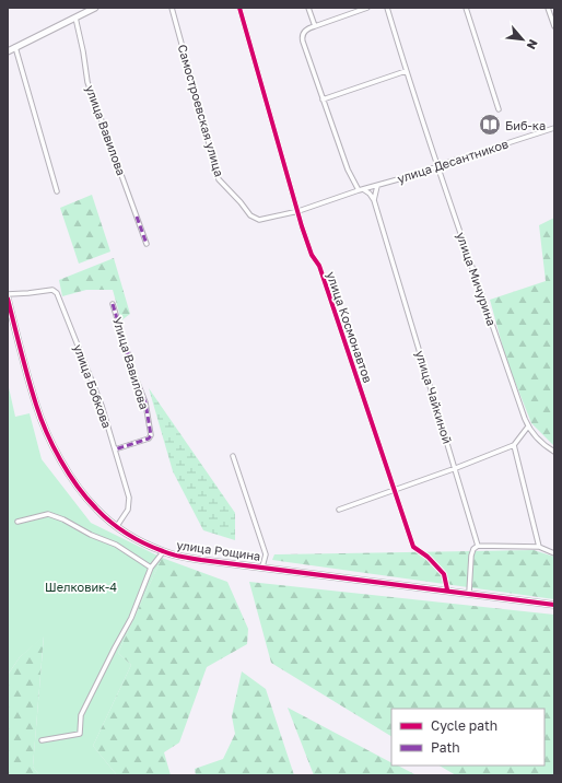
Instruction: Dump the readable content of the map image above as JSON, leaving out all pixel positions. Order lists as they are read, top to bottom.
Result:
{
  "streets": {
    "street": [
      "Самостроевская улица",
      "улица Вавилова",
      "улица Десантников",
      "улица Мичурина",
      "улица Космонавтов",
      "Улица Вавилова",
      "улица Бобкова",
      "улица Чайкиной",
      "улица Рощина"
    ]
  },
  "crossings": [
    ["Самостроевская улица", "улица Космонавтов"],
    ["улица Десантников", "улица Мичурина"],
    ["улица Десантников", "улица Чайкиной"],
    ["улица Космонавтов", "улица Рощина"],
    ["Улица Вавилова", "улица Бобкова"],
    ["улица Бобкова", "улица Рощина"]
  ],
  "parks": ["Шелковик-4"],
  "places": {
    "library": ["Биб-ка"]
  },
  "legend": ["Cycle path", "Path"],
  "north": "bottom right"
}
